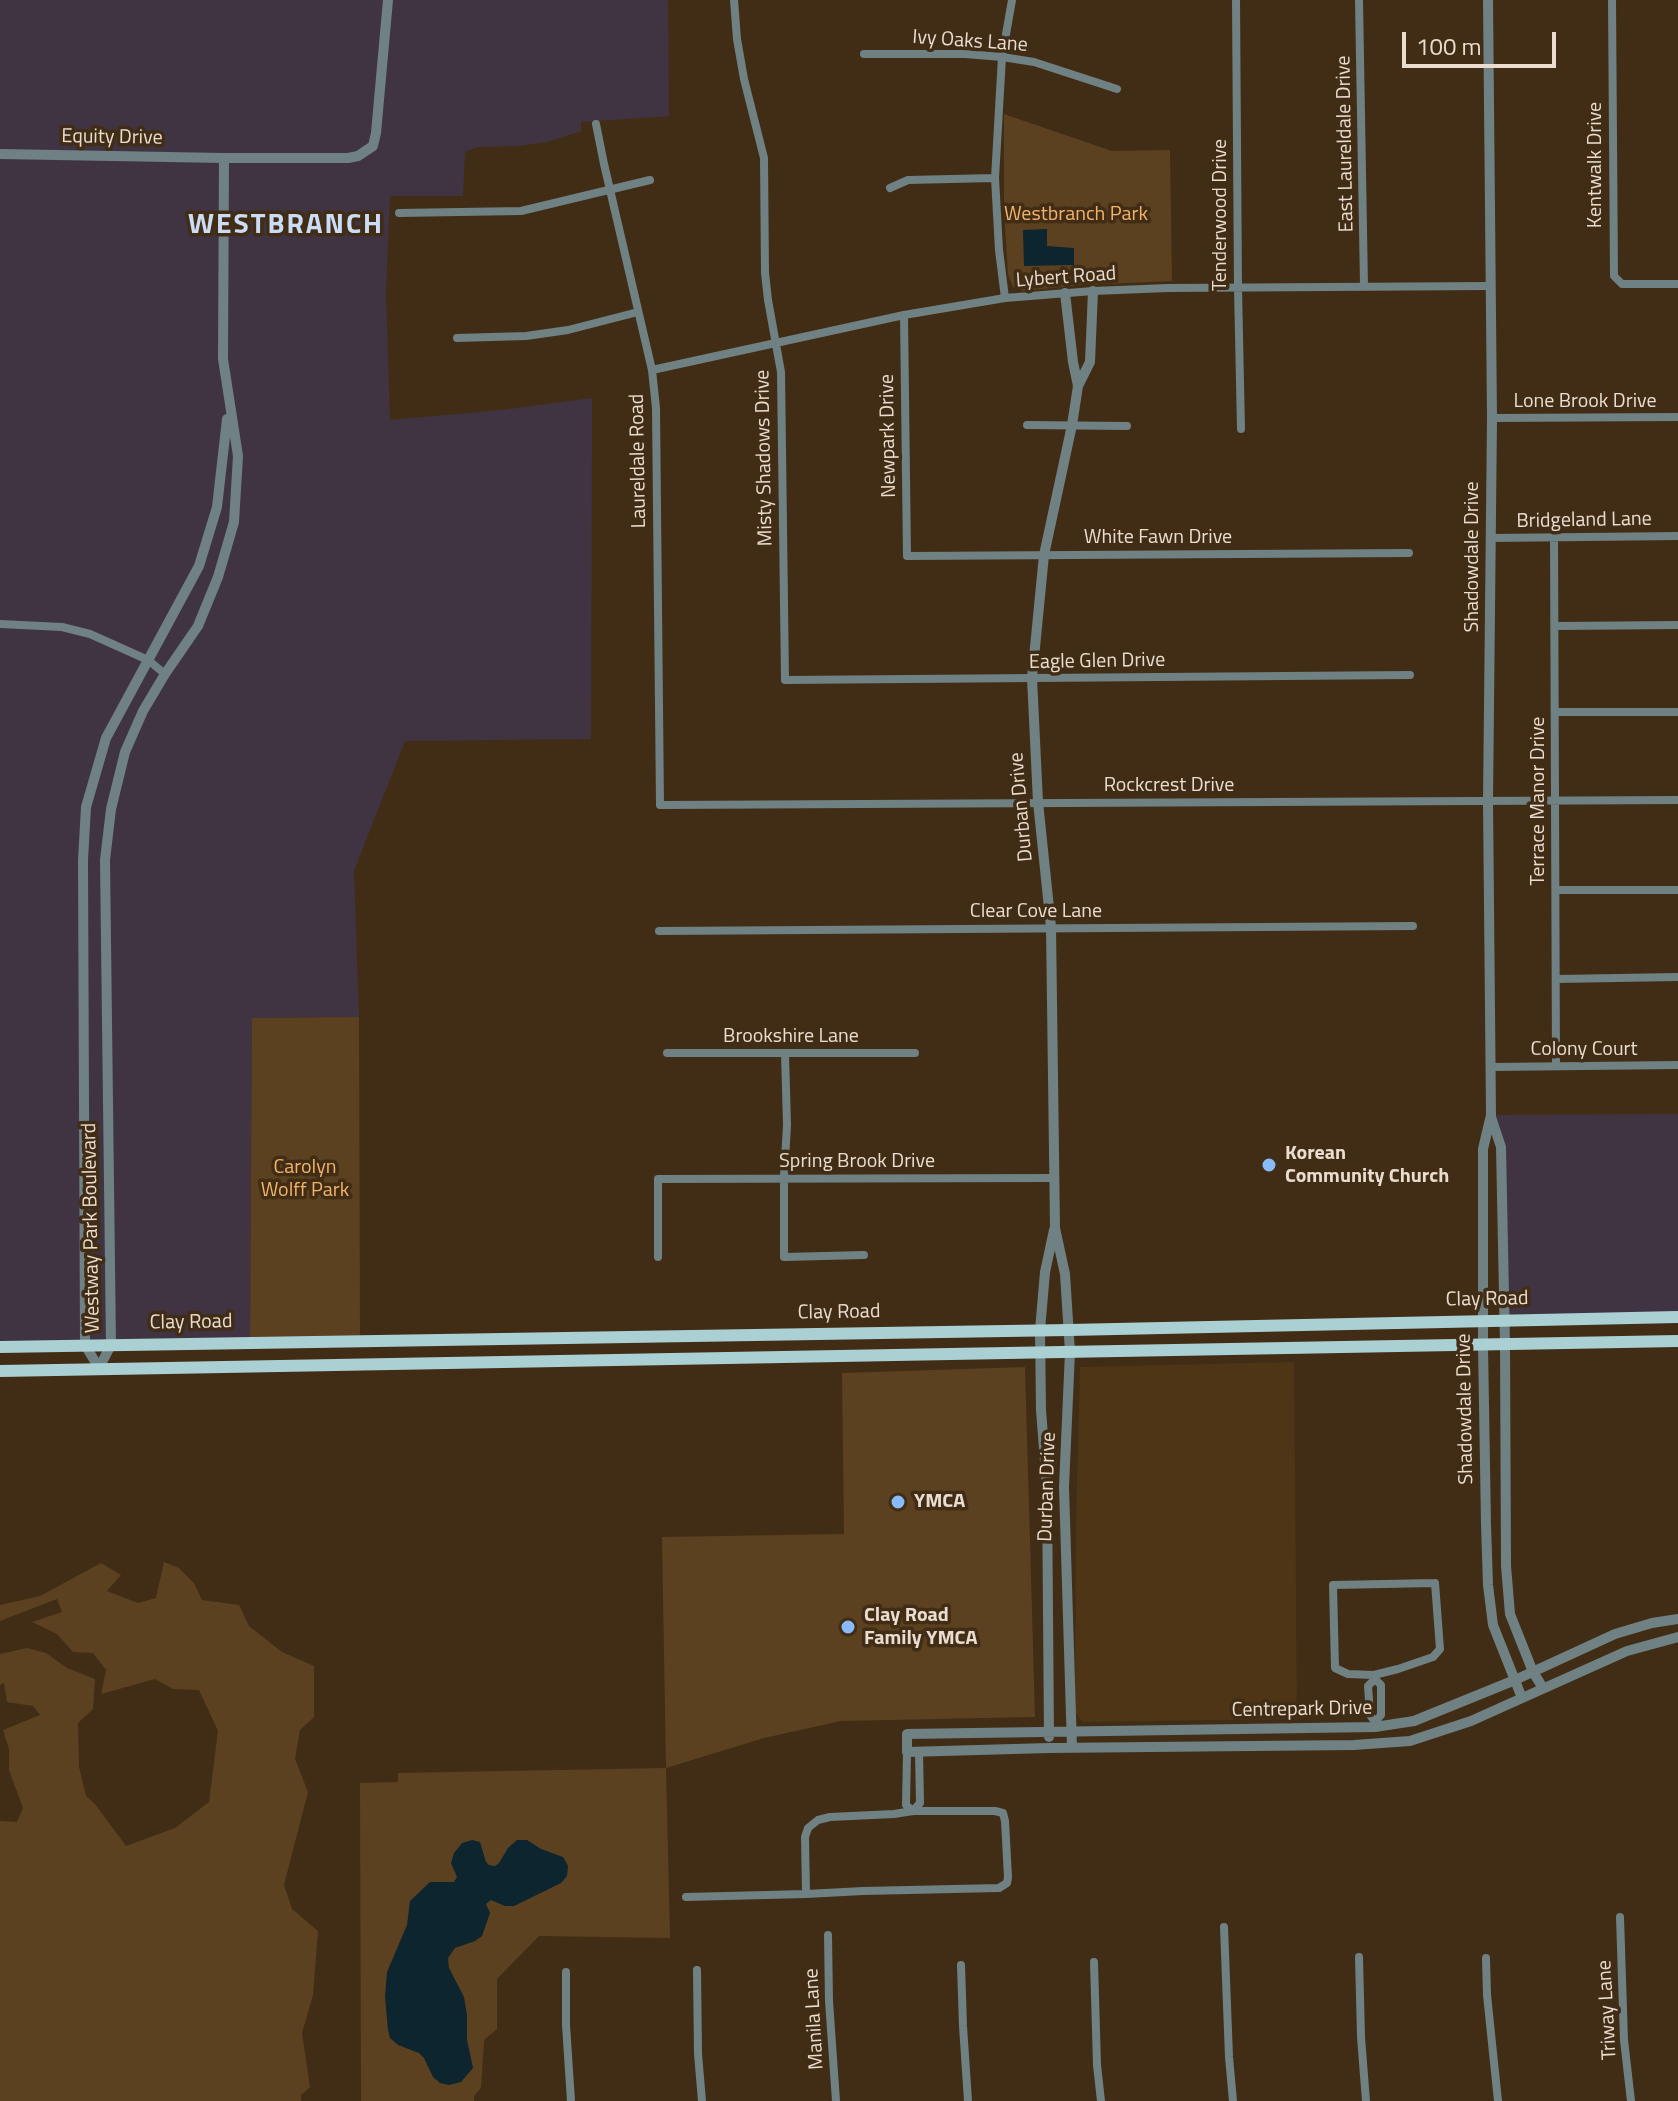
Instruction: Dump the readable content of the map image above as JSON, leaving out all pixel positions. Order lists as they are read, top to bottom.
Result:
{
  "streets": {
    "main road": ["Clay Road"],
    "street": [
      "Ivy Oaks Lane",
      "Equity Drive",
      "East Laureldale Drive",
      "Kentwalk Drive",
      "Tenderwood Drive",
      "Lybert Road",
      "Lone Brook Drive",
      "Newpark Drive",
      "Misty Shadows Drive",
      "Laureldale Road",
      "Bridgeland Lane",
      "White Fawn Drive",
      "Shadowdale Drive",
      "Eagle Glen Drive",
      "Rockcrest Drive",
      "Terrace Manor Drive",
      "Durban Drive",
      "Clear Cove Lane",
      "Brookshire Lane",
      "Colony Court",
      "Spring Brook Drive",
      "Westway Park Boulevard",
      "Centrepark Drive",
      "Triway Lane",
      "Manila Lane"
    ]
  },
  "crossings": [
    ["Equity Drive", "Westway Park Boulevard"],
    ["East Laureldale Drive", "Lybert Road"],
    ["Tenderwood Drive", "Lybert Road"],
    ["Lybert Road", "Newpark Drive"],
    ["Lybert Road", "Misty Shadows Drive"],
    ["Lybert Road", "Laureldale Road"],
    ["Lybert Road", "Shadowdale Drive"],
    ["Lybert Road", "Durban Drive"],
    ["Lone Brook Drive", "Shadowdale Drive"],
    ["Newpark Drive", "White Fawn Drive"],
    ["Misty Shadows Drive", "Eagle Glen Drive"],
    ["Laureldale Road", "Rockcrest Drive"],
    ["Bridgeland Lane", "Shadowdale Drive"],
    ["Bridgeland Lane", "Terrace Manor Drive"],
    ["White Fawn Drive", "Durban Drive"],
    ["Shadowdale Drive", "Rockcrest Drive"],
    ["Shadowdale Drive", "Colony Court"],
    ["Shadowdale Drive", "Clay Road"],
    ["Shadowdale Drive", "Centrepark Drive"],
    ["Eagle Glen Drive", "Durban Drive"],
    ["Rockcrest Drive", "Terrace Manor Drive"],
    ["Rockcrest Drive", "Durban Drive"],
    ["Terrace Manor Drive", "Colony Court"],
    ["Durban Drive", "Clear Cove Lane"],
    ["Durban Drive", "Spring Brook Drive"],
    ["Durban Drive", "Clay Road"],
    ["Durban Drive", "Centrepark Drive"],
    ["Westway Park Boulevard", "Clay Road"]
  ],
  "districts": ["WESTBRANCH"],
  "parks": ["Westbranch Park", "Carolyn Wolff Park"],
  "places": ["Korean Community Church", "YMCA", "Clay Road Family YMCA"],
  "scale_bar": "100 m"
}
